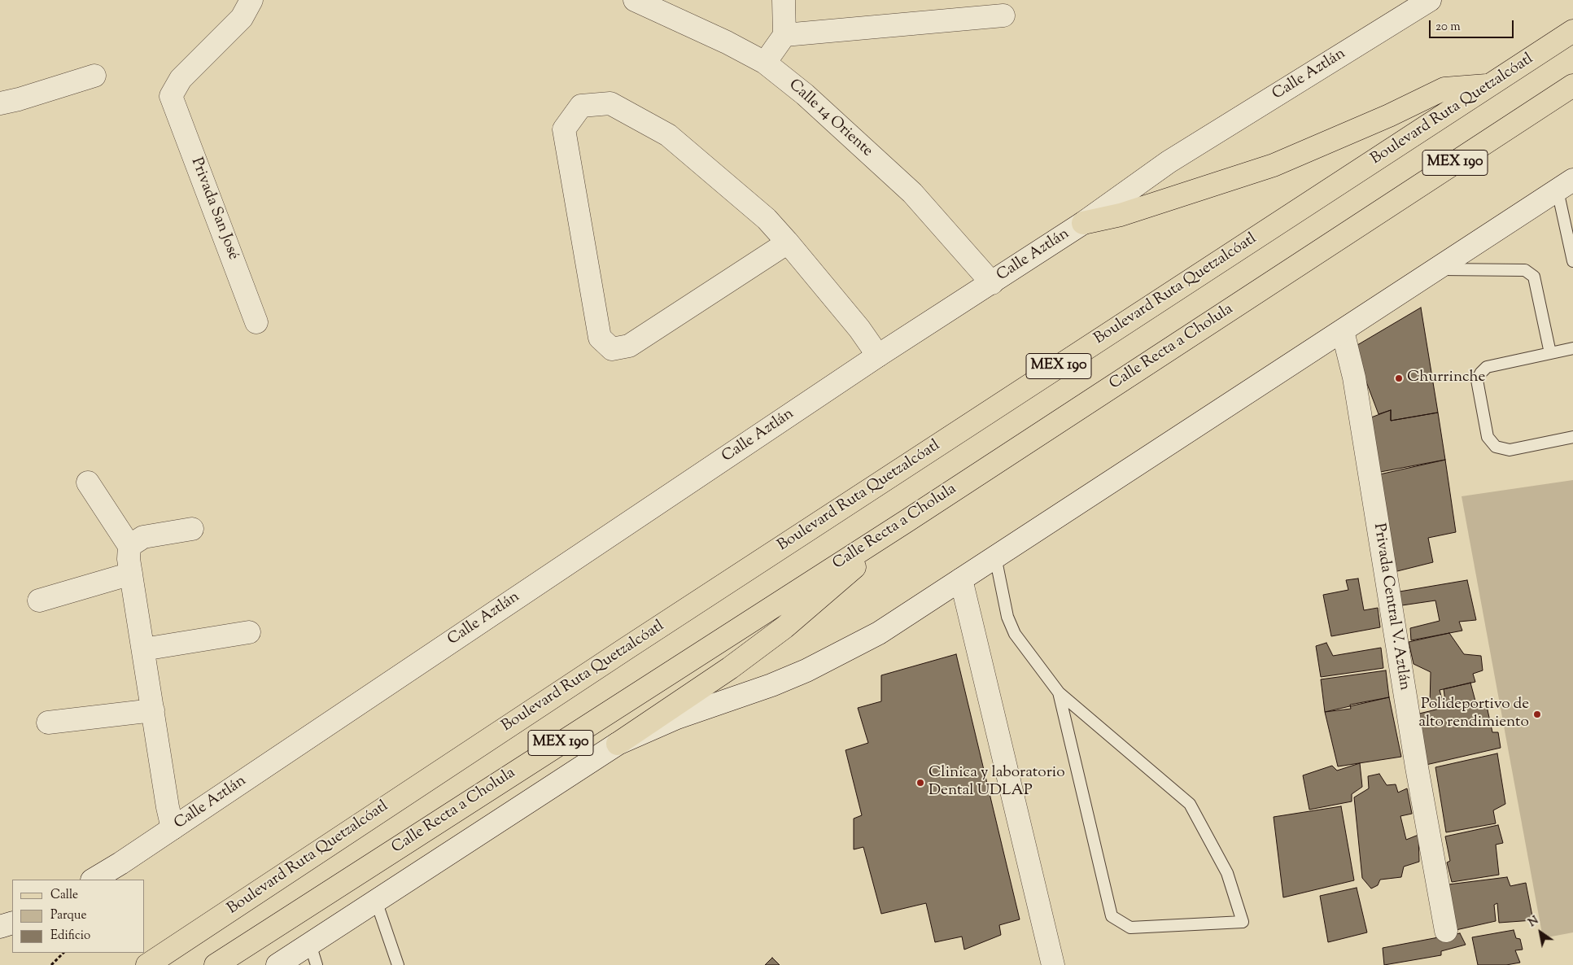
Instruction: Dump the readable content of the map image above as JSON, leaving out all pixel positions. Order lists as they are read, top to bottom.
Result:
{
  "streets": {
    "main road": ["Boulevard Ruta Quetzalcóatl", "MEX 190", "Calle Recta a Cholula"],
    "street": [
      "Calle Aztlán",
      "Calle 14 Oriente",
      "Privada San José",
      "Privada Central V. Aztlán"
    ]
  },
  "crossings": [
    ["Calle Aztlán", "Calle 14 Oriente"]
  ],
  "places": ["Churrinche", "Polideportivo de alto rendimiento", "Clinica y laboratorio Dental UDLAP"],
  "legend": ["Calle", "Parque", "Edificio"],
  "scale_bar": "20 m",
  "north": "top left"
}
